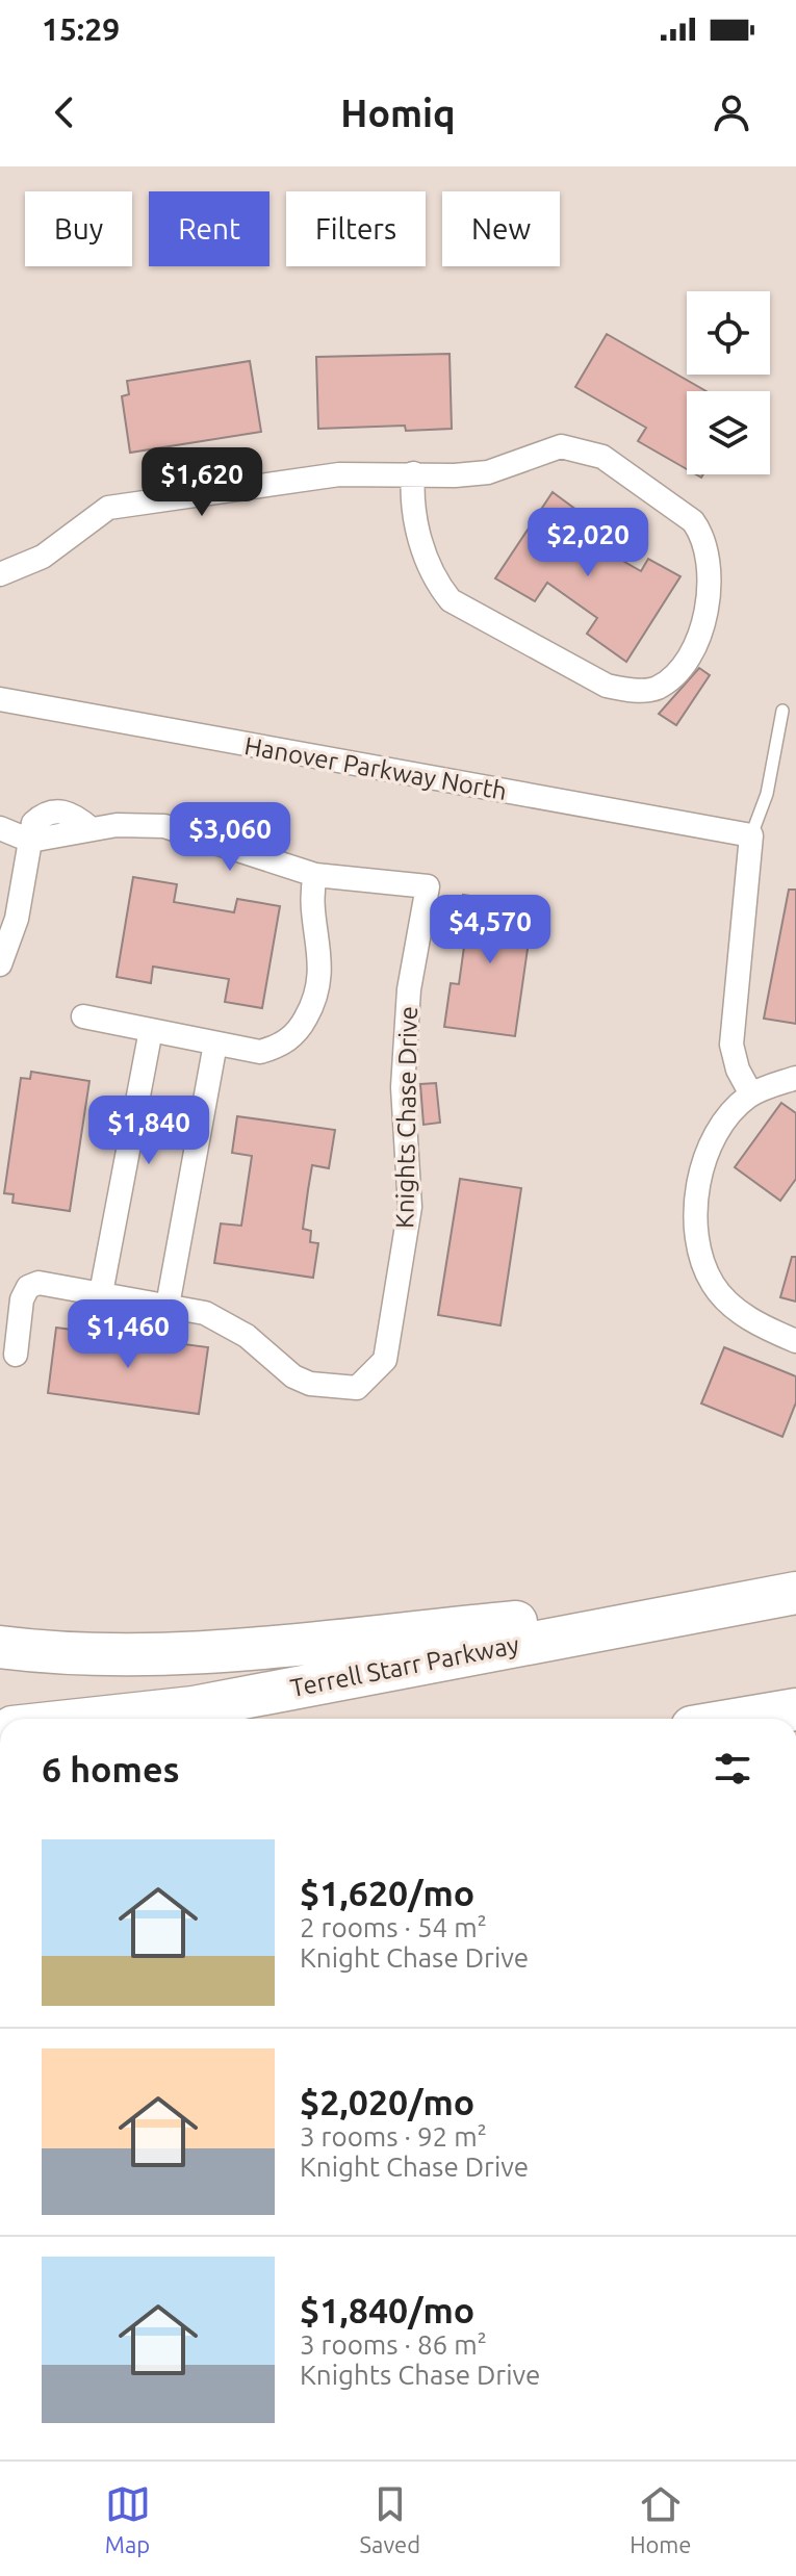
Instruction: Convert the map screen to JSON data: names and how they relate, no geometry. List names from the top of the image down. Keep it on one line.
{"streets":{"highway":["Terrell Starr Parkway"],"street":["Hanover Parkway North","Knights Chase Drive"]},"page":{"status":"15:29","header":"Homiq","chip":["Buy","Rent","Filters","New"],"price":["$1,620","$2,020","$3,060","$4,570","$1,840","$1,460"],"heading":"6 homes","list":[{"name":"$1,620/mo","note":"2 rooms · 54 m² · Knight Chase Drive"},{"name":"$2,020/mo","note":"3 rooms · 92 m² · Knight Chase Drive"},{"name":"$1,840/mo","note":"3 rooms · 86 m² · Knights Chase Drive"}],"tabs":["Map","Saved","Home"]}}
